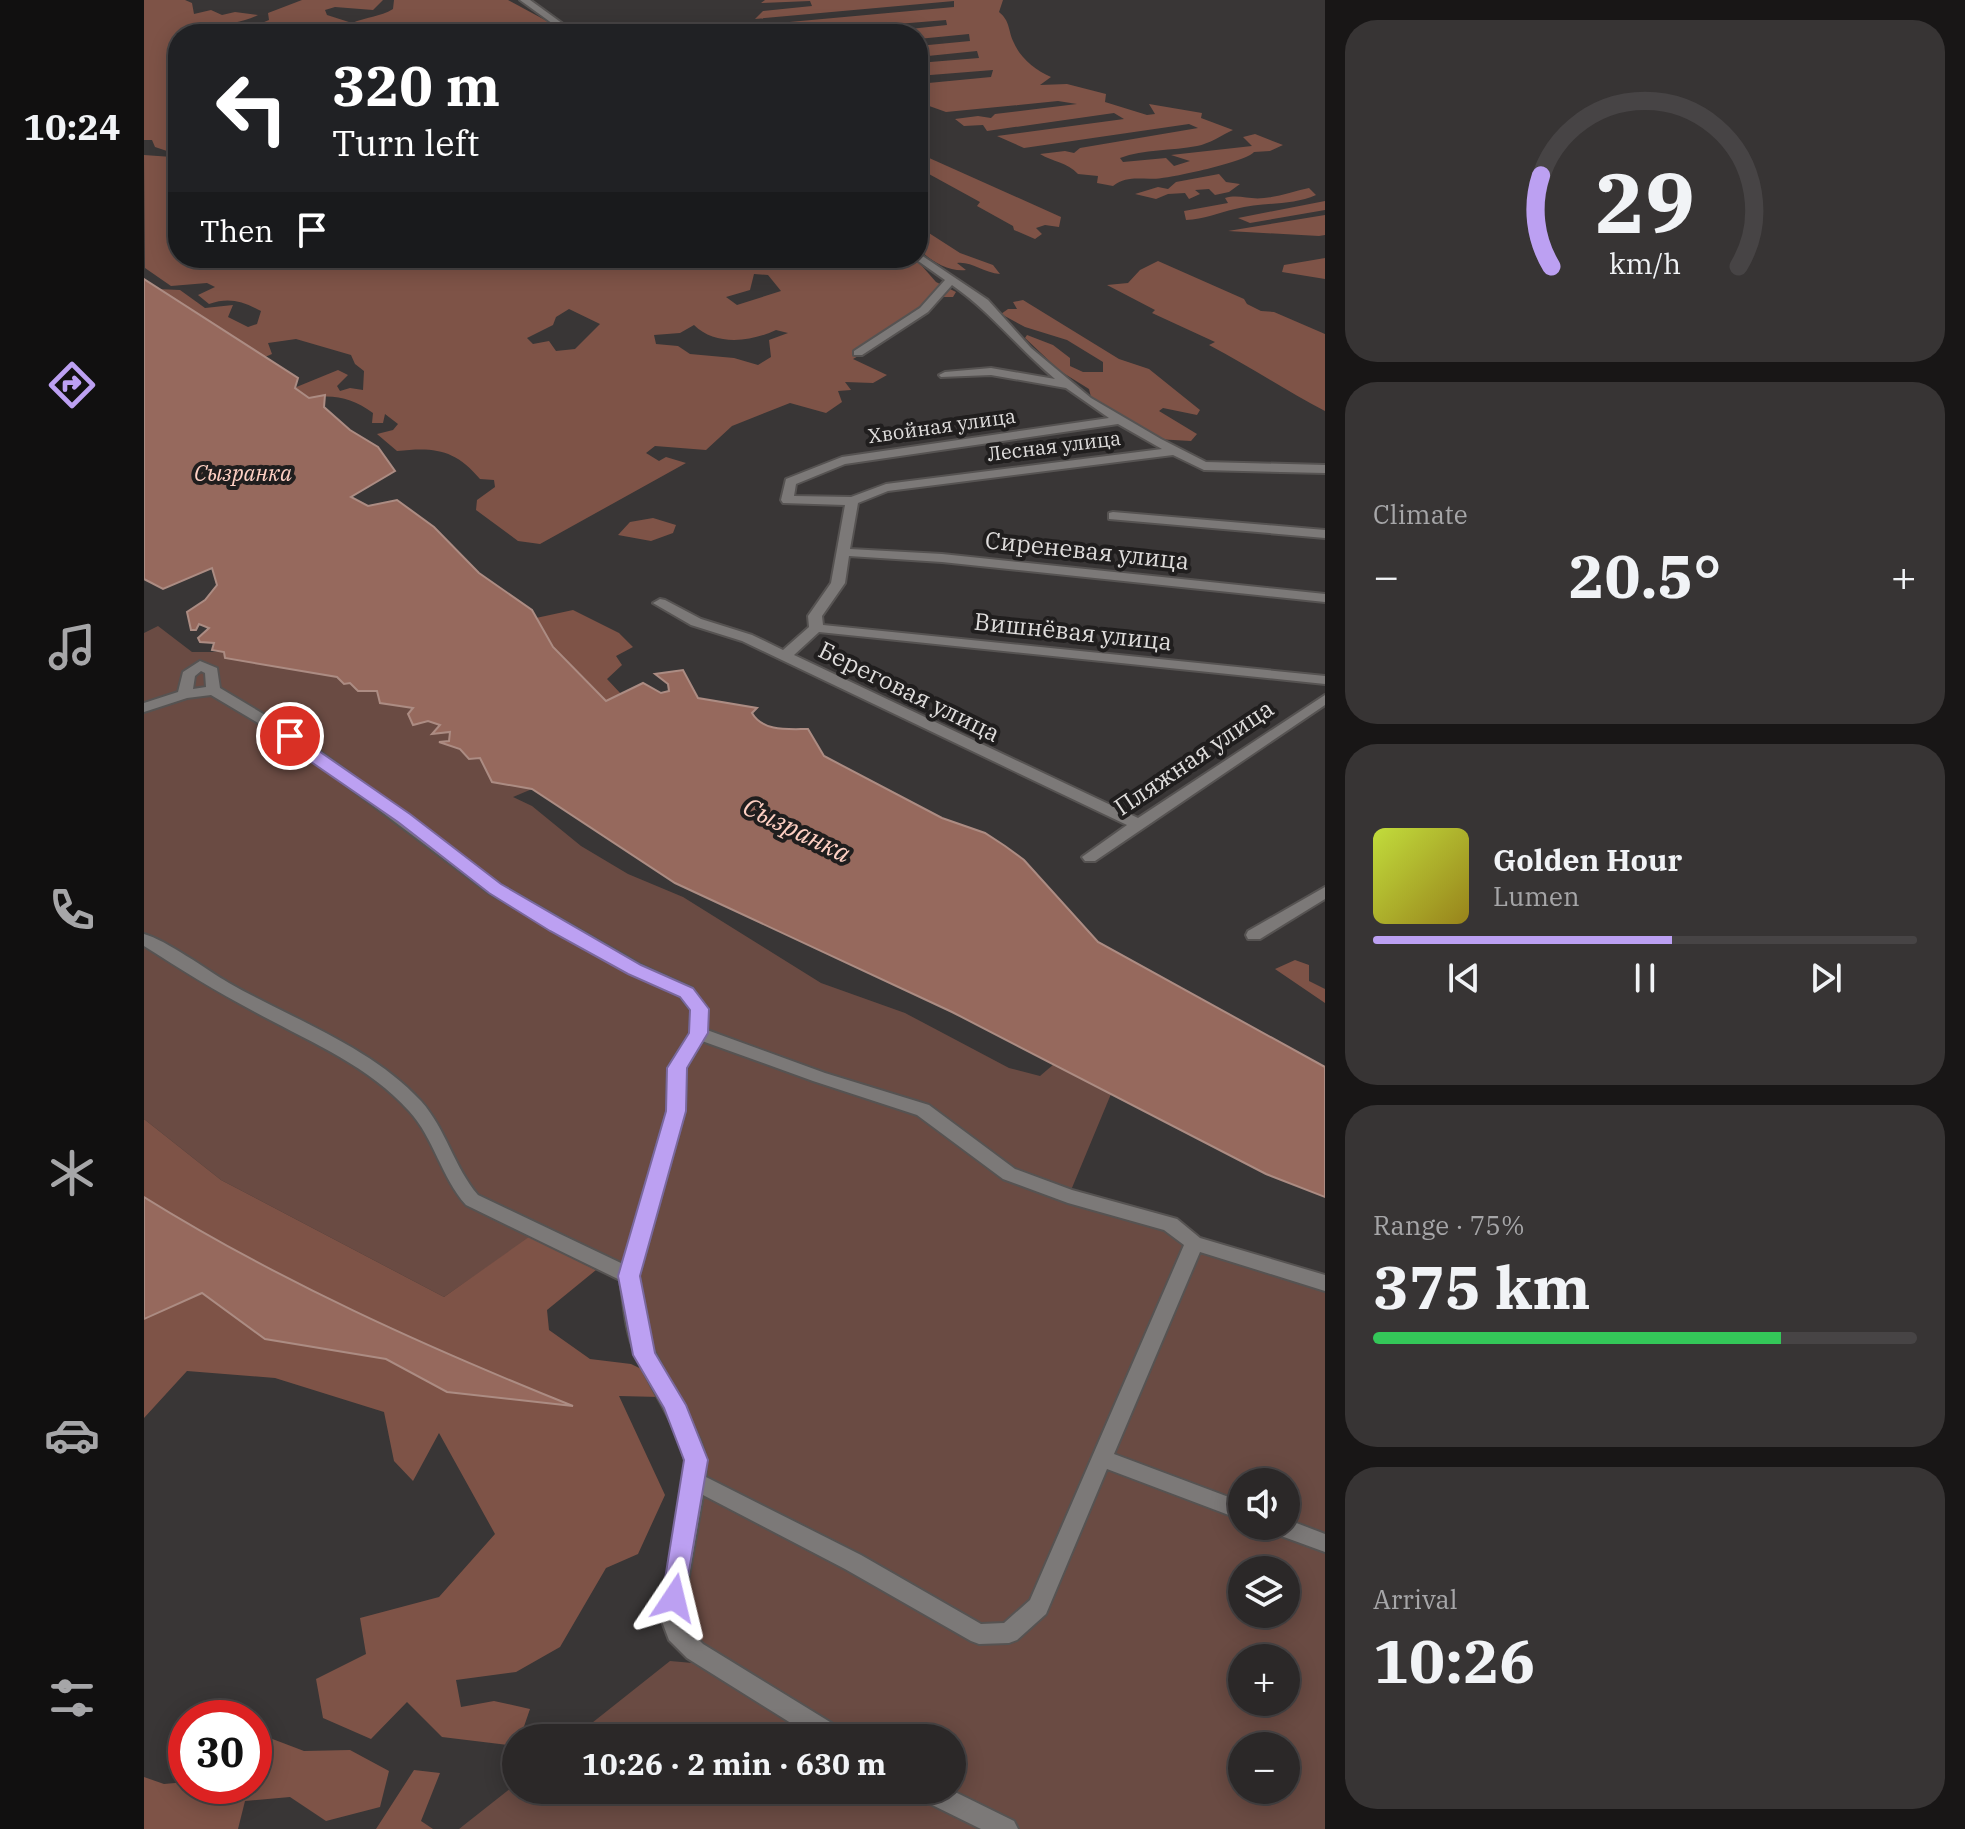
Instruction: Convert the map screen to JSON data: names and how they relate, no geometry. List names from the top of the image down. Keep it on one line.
{"streets":{"street":["Хвойная улица","Лесная улица","Сиреневая улица","Вишнёвая улица","Береговая улица","Пляжная улица"]},"crossings":[["Хвойная улица","Лесная улица"],["Береговая улица","Пляжная улица"]],"water":["Сызранка"],"page":{"tabs":"10:24","turn":["320 m","Turn left"],"then":"Then","tile":["Climate",["Range · 75%","375 km"],["Arrival","10:26"]],"heat":["−","20.5°","+"],"song":["Golden Hour","Lumen"],"map_buttons":["+","−"],"limit":"30","trip":"10:26 · 2 min · 630 m","gauge":["29","km/h"]}}
